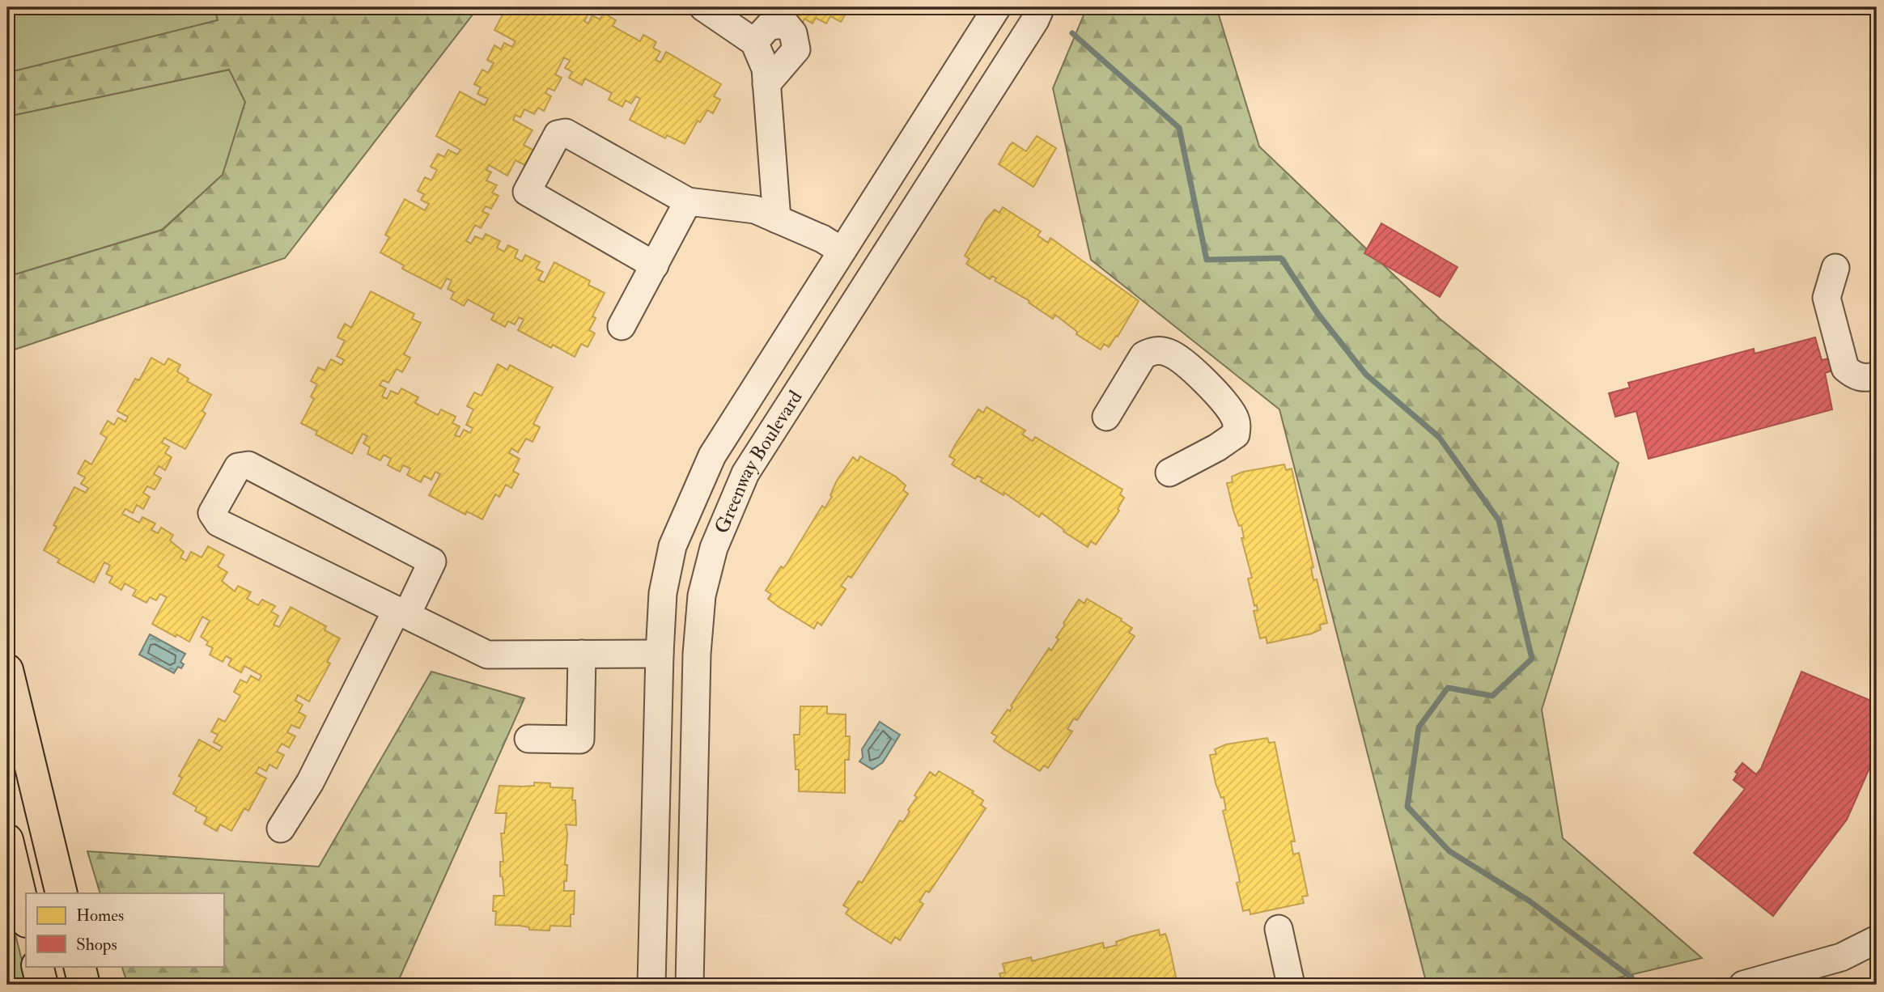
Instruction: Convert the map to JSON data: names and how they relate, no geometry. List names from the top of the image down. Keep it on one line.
{"streets":{"street":["Greenway Boulevard"]},"legend":["Homes","Shops"]}
